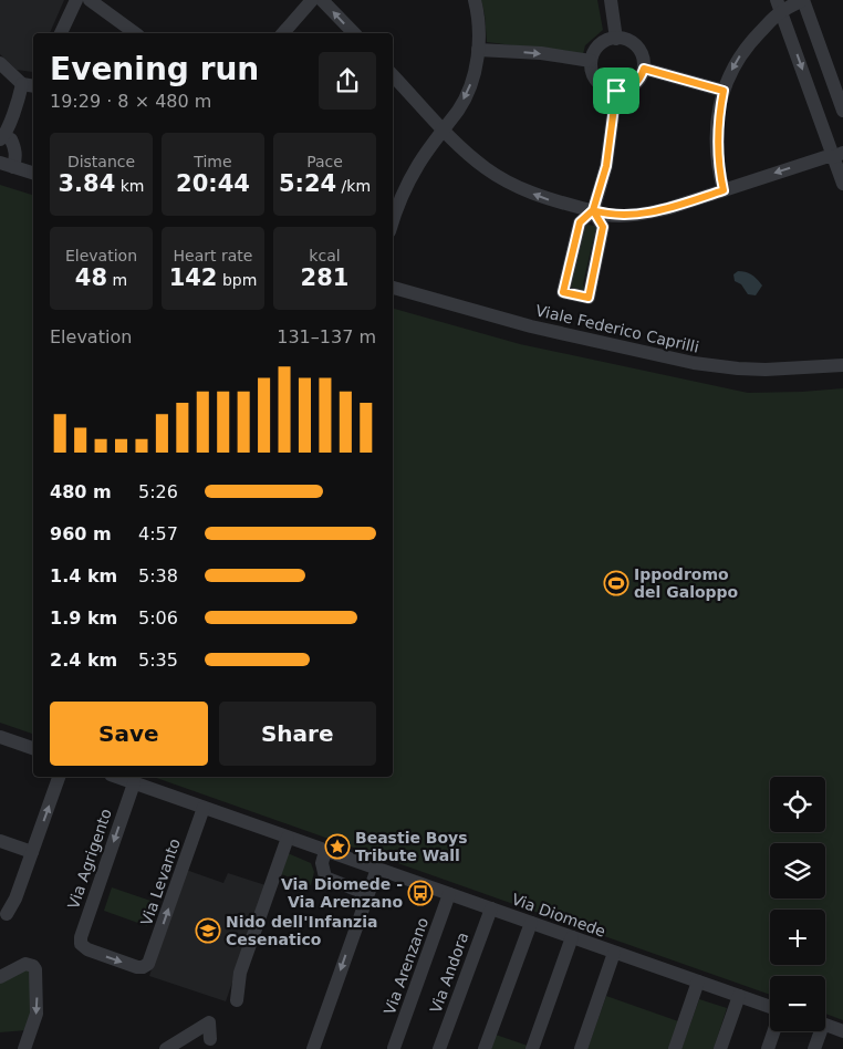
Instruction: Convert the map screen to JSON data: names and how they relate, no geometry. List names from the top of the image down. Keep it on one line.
{"streets":{"street":["Viale Federico Caprilli","Via Agrigento","Via Levanto","Via Diomede","Via Arenzano","Via Andora"]},"crossings":[["Via Agrigento","Via Levanto"],["Via Agrigento","Via Diomede"],["Via Levanto","Via Diomede"],["Via Diomede","Via Arenzano"],["Via Diomede","Via Andora"]],"places":{"sports":["Ippodromo del Galoppo"],"place":["Beastie Boys Tribute Wall"],"bus stop":["Via Diomede - Via Arenzano"],"school or university":["Nido dell'Infanzia Cesenatico"]},"page":{"heading":["Evening run","19:29 · 8 × 480 m"],"stats":[["Distance","3.84 km"],["Time","20:44"],["Pace","5:24 /km"],["Elevation","48 m"],["Heart rate","142 bpm"],["kcal","281"]],"chart":["Elevation","131–137 m"],"list":[{"name":"480 m","note":"5:26"},{"name":"960 m","note":"4:57"},{"name":"1.4 km","note":"5:38"},{"name":"1.9 km","note":"5:06"},{"name":"2.4 km","note":"5:35"}],"buttons":["Save","Share"],"map_buttons":["+","−"]}}
